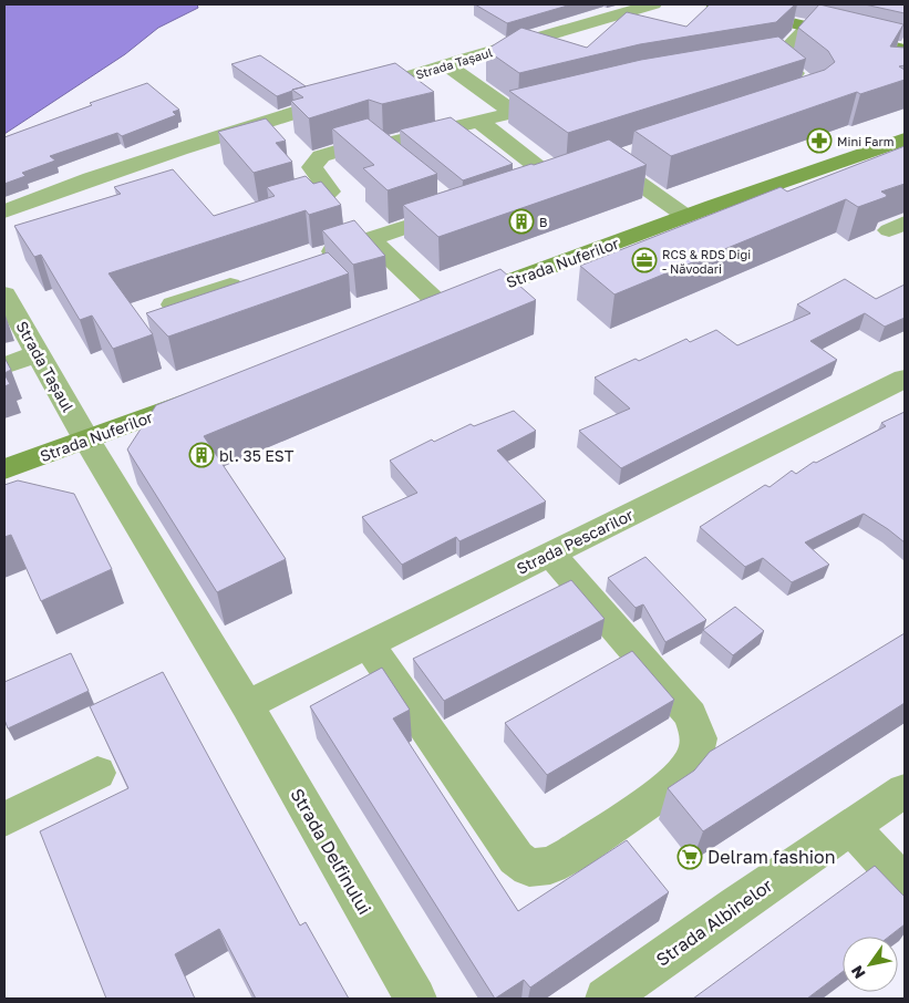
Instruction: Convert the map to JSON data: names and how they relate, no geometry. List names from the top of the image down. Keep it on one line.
{"streets":{"street":["Strada Tașaul","Strada Nuferilor","Strada Pescarilor","Strada Delfinului","Strada Albinelor"]},"crossings":[["Strada Tașaul","Strada Nuferilor"],["Strada Tașaul","Strada Pescarilor"],["Strada Tașaul","Strada Delfinului"],["Strada Pescarilor","Strada Delfinului"]],"places":{"pharmacy":["Mini Farm"],"building":["B","bl. 35 EST"],"office":["RCS & RDS Digi - Năvodari"],"supermarket":["Delram fashion"]},"north":"bottom left"}
